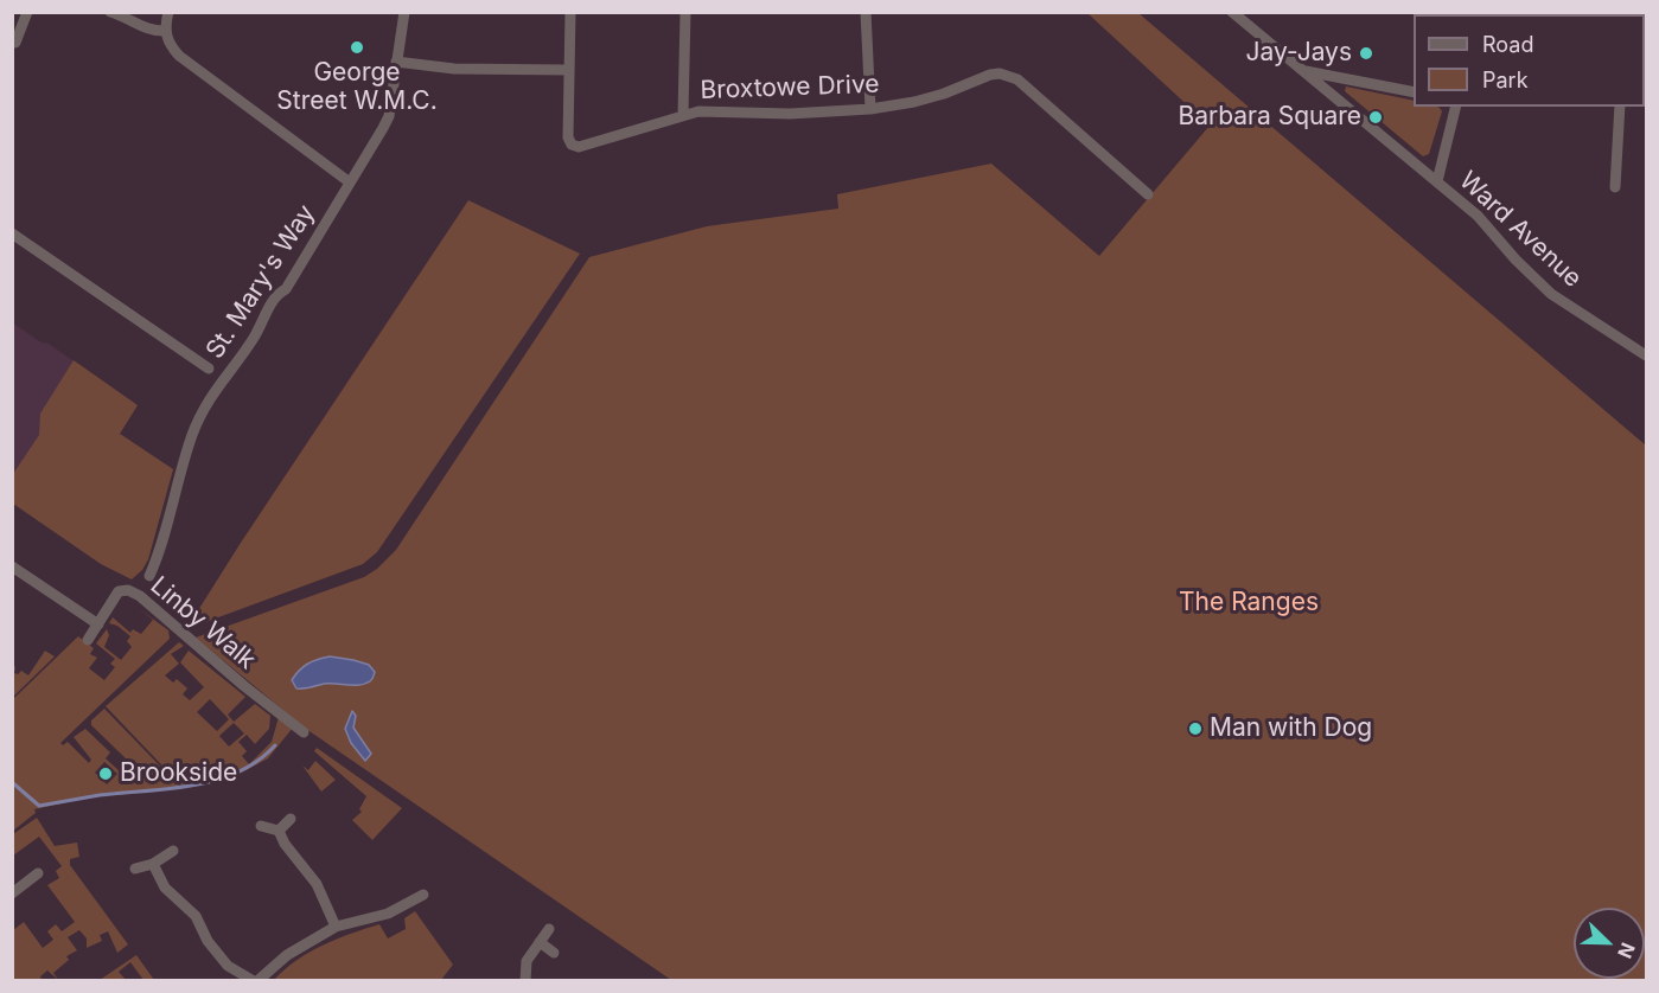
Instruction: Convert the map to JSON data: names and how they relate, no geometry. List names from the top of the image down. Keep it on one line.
{"streets":{"street":["Broxtowe Drive","Ward Avenue","St. Mary's Way","Linby Walk"]},"crossings":[["St. Mary's Way","Linby Walk"]],"parks":["The Ranges"],"places":["George Street W.M.C.","Jay-Jays","Barbara Square","Man with Dog","Brookside"],"legend":["Road","Park"],"north":"bottom right"}
